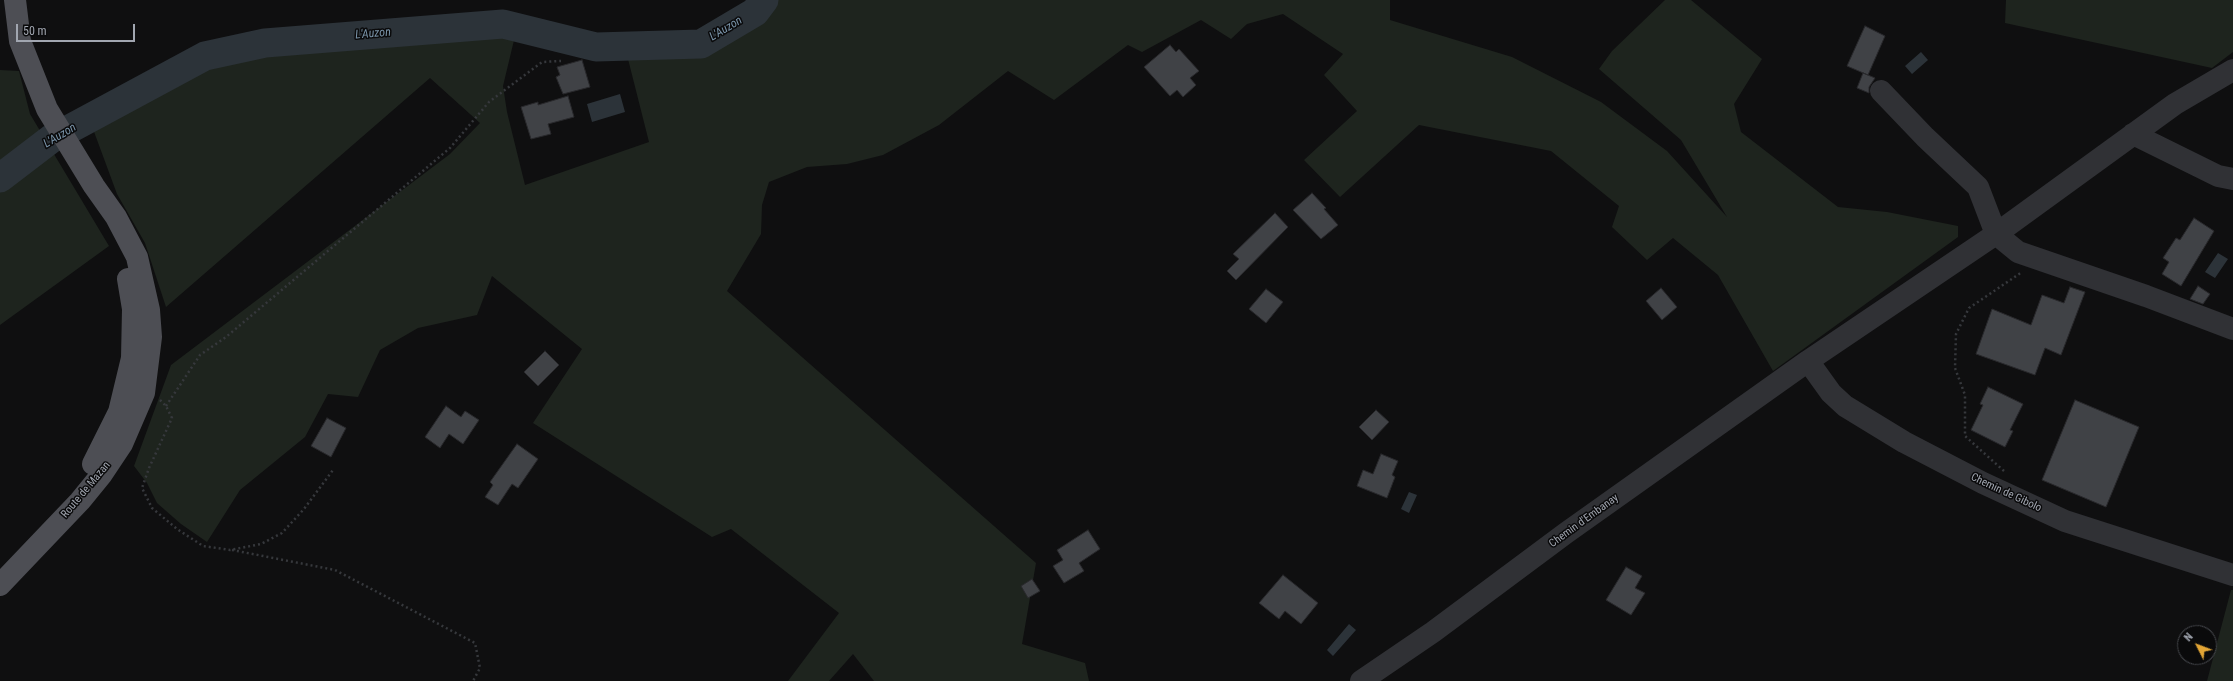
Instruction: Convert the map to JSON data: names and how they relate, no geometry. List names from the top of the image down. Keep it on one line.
{"streets":{"main road":["Route de Mazan"],"street":["Chemin de Gibolo","Chemin d'Embanay"]},"crossings":[["Chemin de Gibolo","Chemin d'Embanay"]],"water":["L'Auzon"],"scale_bar":"50 m","north":"top left"}
